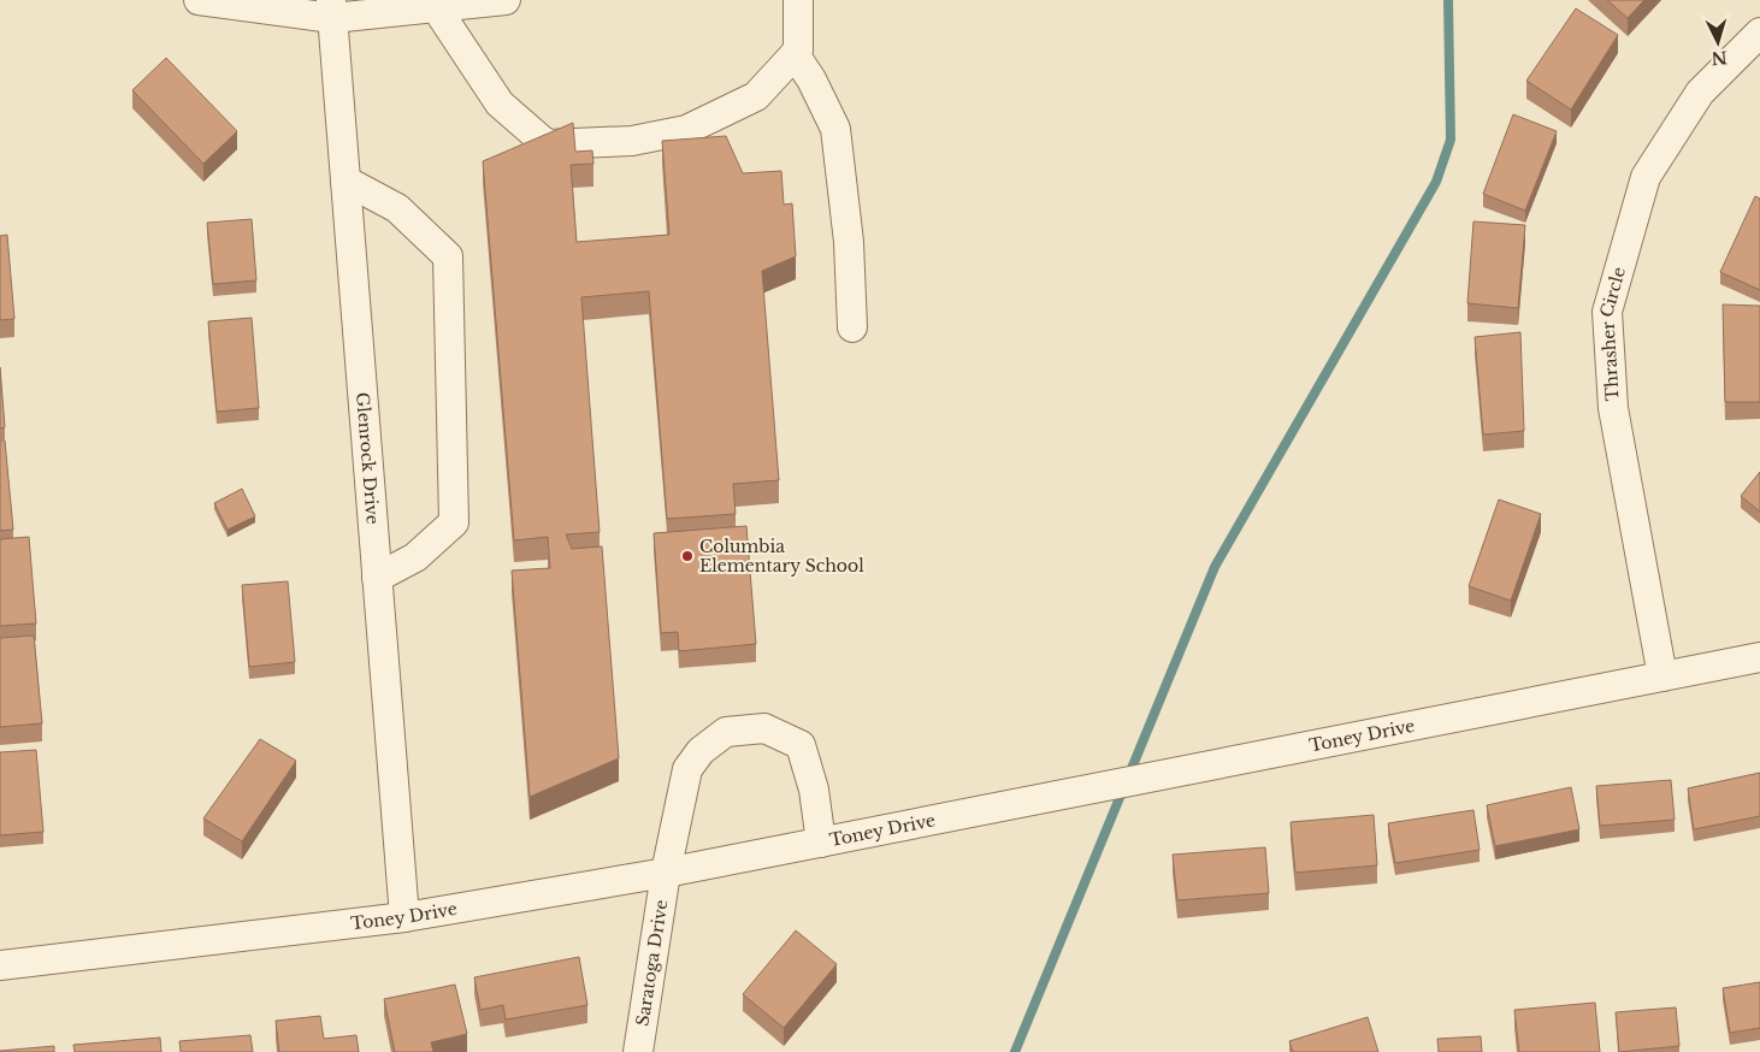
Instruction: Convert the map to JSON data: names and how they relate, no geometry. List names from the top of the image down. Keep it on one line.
{"streets":{"street":["Thrasher Circle","Glenrock Drive","Toney Drive","Saratoga Drive"]},"crossings":[["Thrasher Circle","Toney Drive"],["Glenrock Drive","Toney Drive"],["Toney Drive","Saratoga Drive"]],"places":["Columbia Elementary School"],"north":"bottom"}
